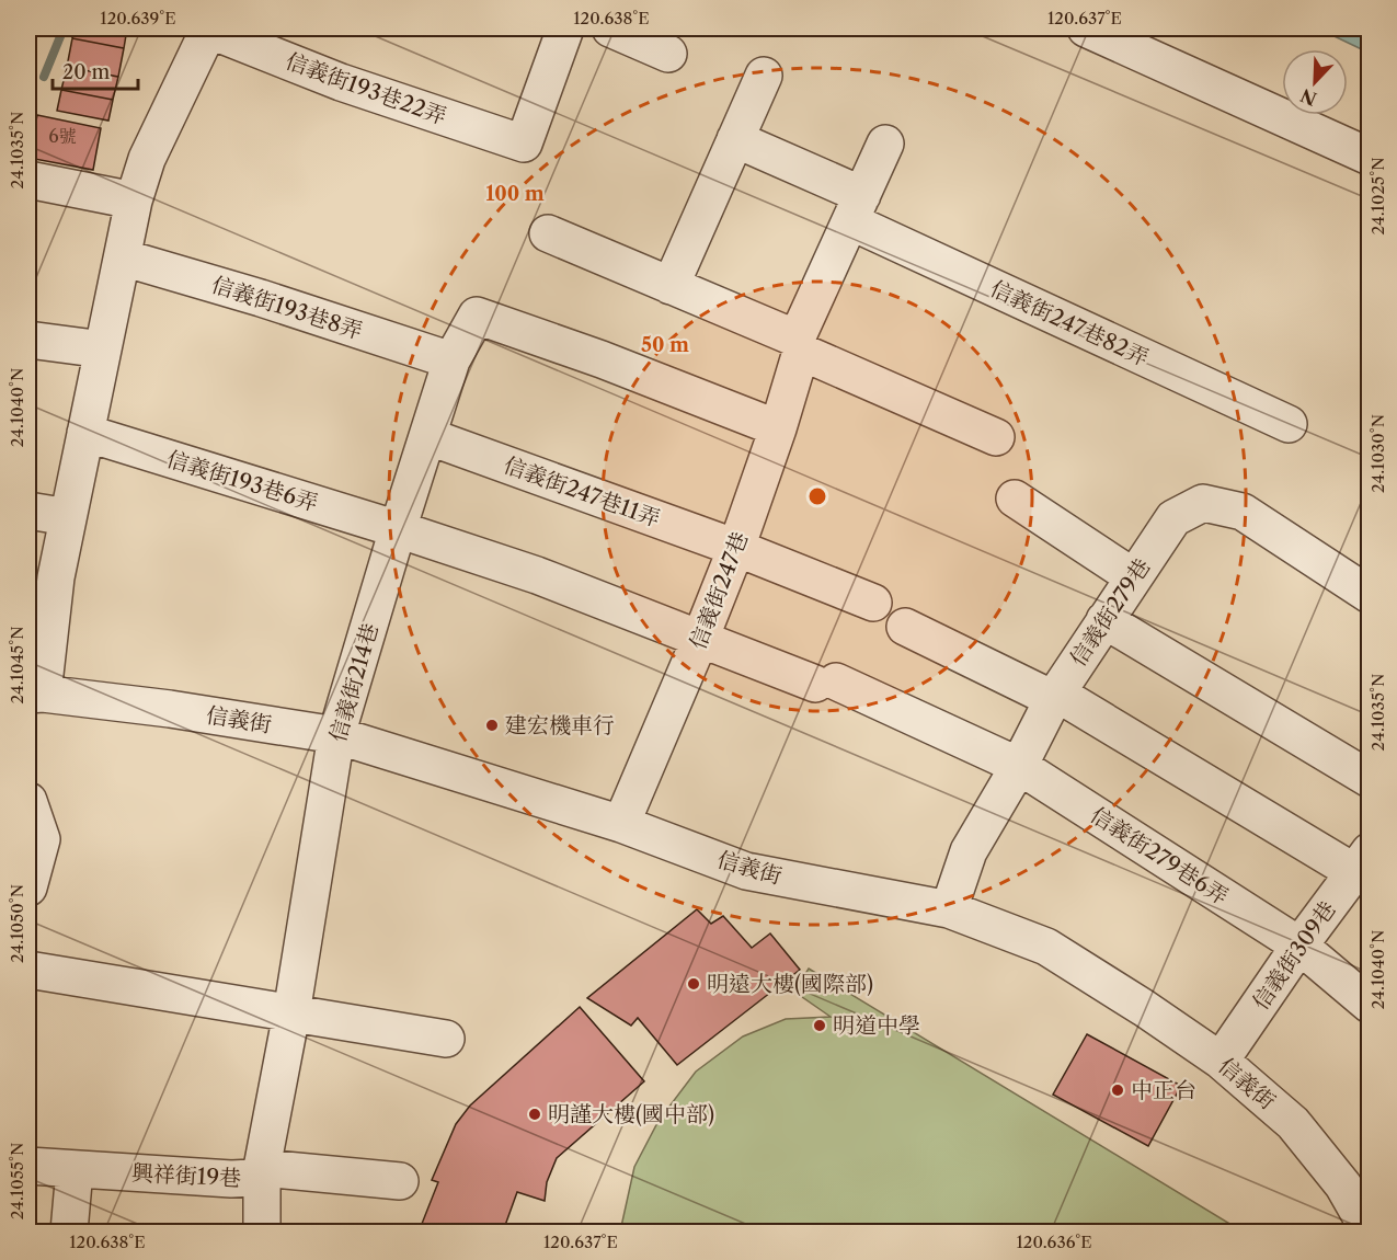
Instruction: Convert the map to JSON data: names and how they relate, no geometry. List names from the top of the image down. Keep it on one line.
{"streets":{"street":["信義街193巷22弄","信義街193巷8弄","信義街247巷82弄","信義街193巷6弄","信義街247巷11弄","信義街247巷","信義街279巷","信義街214巷","信義街","信義街279巷6弄","信義街309巷","興祥街19巷"]},"crossings":[["信義街193巷8弄","信義街214巷"],["信義街247巷82弄","信義街247巷"],["信義街193巷6弄","信義街247巷"],["信義街193巷6弄","信義街214巷"],["信義街193巷6弄","信義街279巷6弄"],["信義街247巷11弄","信義街247巷"],["信義街247巷11弄","信義街214巷"],["信義街247巷","信義街214巷"],["信義街247巷","信義街"],["信義街247巷","信義街279巷6弄"],["信義街279巷","信義街"],["信義街279巷","信義街279巷6弄"],["信義街214巷","信義街"],["信義街214巷","興祥街19巷"],["信義街","信義街309巷"],["信義街279巷6弄","信義街309巷"]],"places":["建宏機車行","明遠大樓(國際部)","明道中學","中正台","明謹大樓(國中部)"],"house_numbers":["6號"],"scale_bar":"20 m","north":"bottom left","coordinates":["120.639°E","120.638°E","120.637°E","24.1035°N","24.1025°N","24.1040°N","24.1030°N","24.1045°N","24.1050°N","24.1055°N","120.636°E"],"rings":["100 m","50 m"]}
